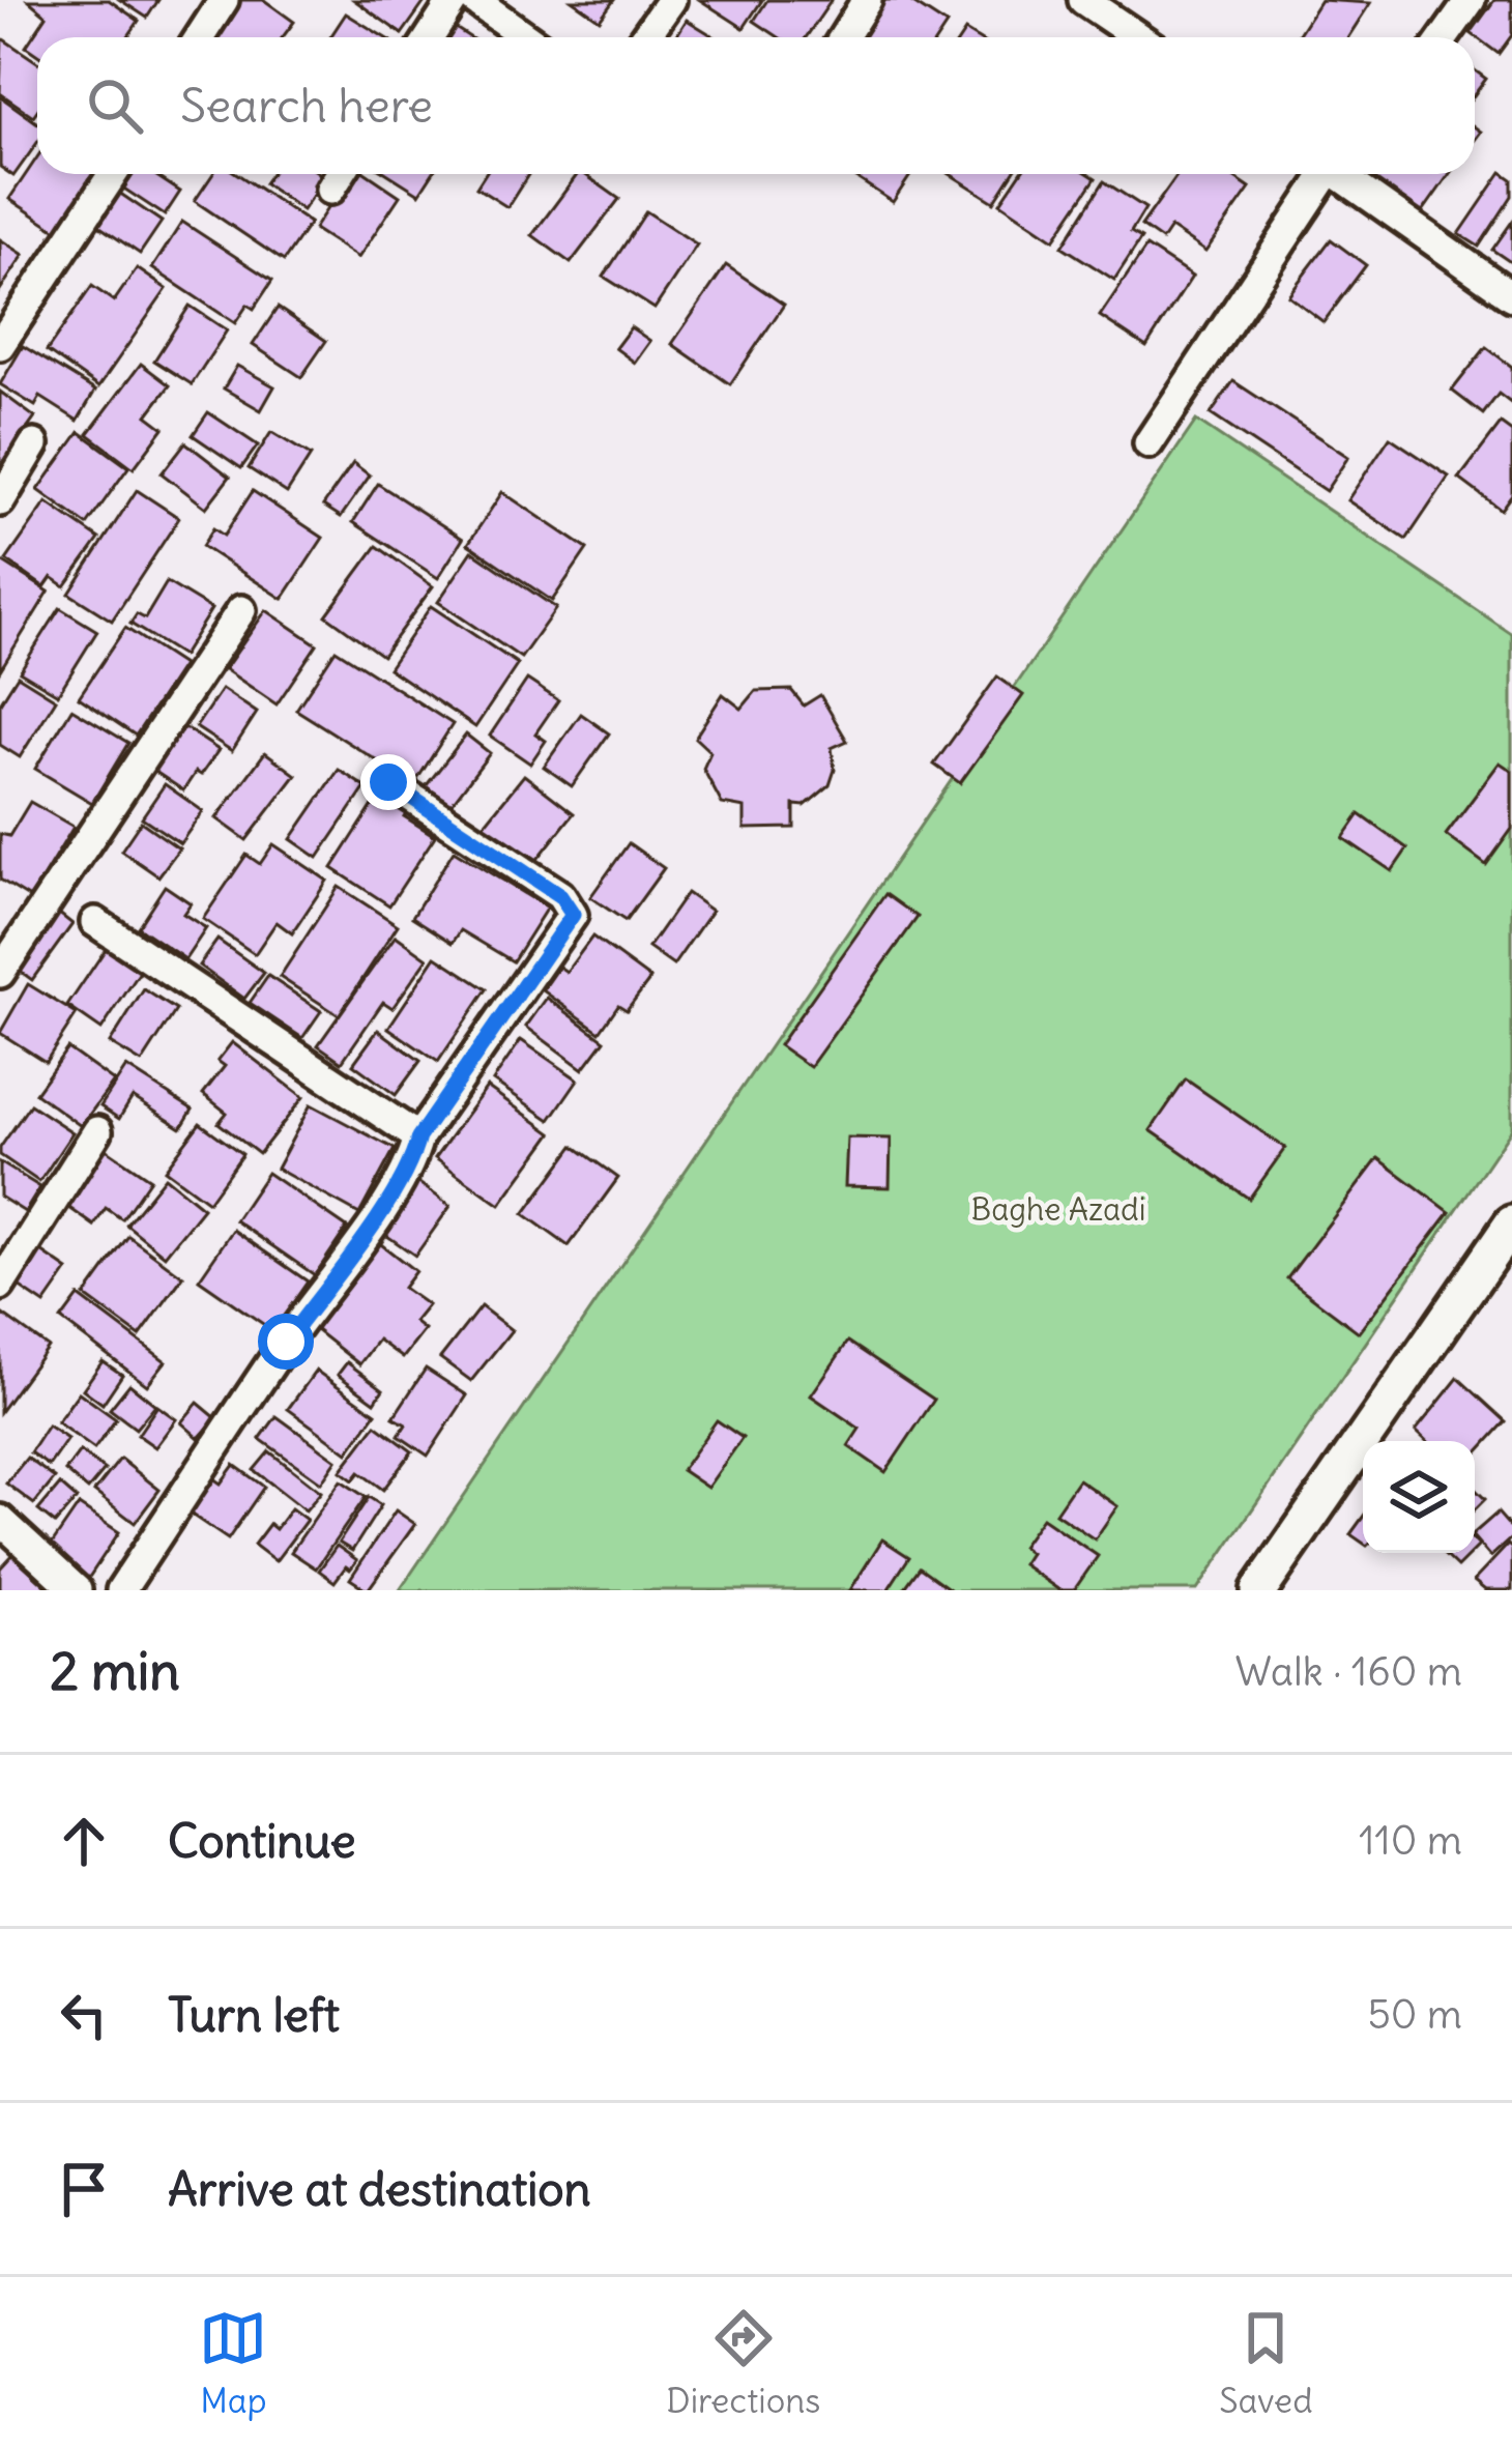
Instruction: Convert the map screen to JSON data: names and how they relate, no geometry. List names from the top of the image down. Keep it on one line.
{"parks":["Baghe Azadi"],"page":{"search":"Search here","heading":["2 min","Walk · 160 m"],"list":[["Continue","110 m"],["Turn left","50 m"],"Arrive at destination"],"nav":["Map","Directions","Saved"]}}
